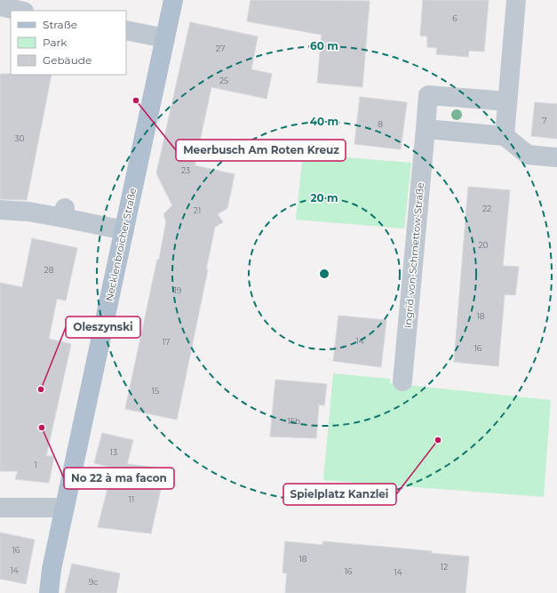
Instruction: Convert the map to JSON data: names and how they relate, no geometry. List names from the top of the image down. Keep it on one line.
{"streets":{"main road":["Necklenbroicher Straße"],"street":["Ingrid-von-Schmettow-Straße"]},"places":["Meerbusch Am Roten Kreuz","Oleszynski","No 22 à ma facon","Spielplatz Kanzlei"],"house_numbers":["6","27","25","7","8","30","23","22","21","20","28","19","18","14","17","16","15","15b","13","1","11","16","18","12","14","16","14","9c"],"legend":["Straße","Park","Gebäude"],"rings":["60 m","40 m","20 m"]}
